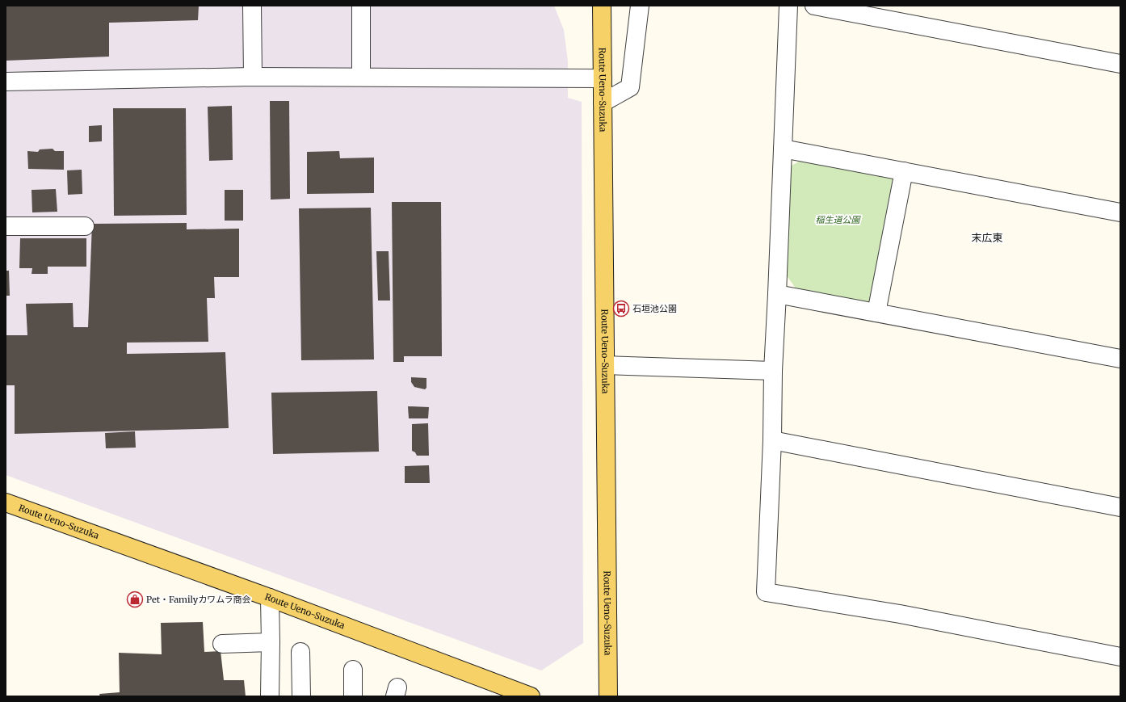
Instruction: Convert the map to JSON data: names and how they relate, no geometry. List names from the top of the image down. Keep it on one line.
{"streets":{"main road":["Route Ueno-Suzuka"]},"districts":["末広東"],"parks":["稲生道公園"],"places":{"bus stop":["石垣池公園"],"shop":["Pet・Familyカワムラ商会"]}}
